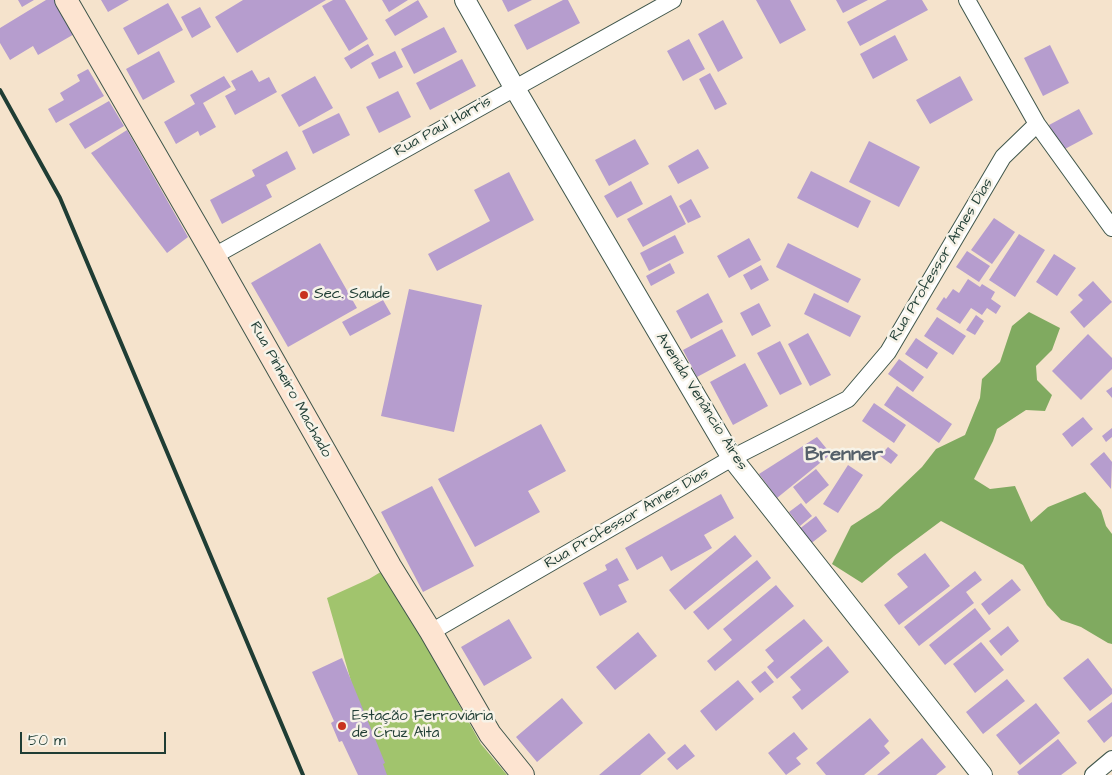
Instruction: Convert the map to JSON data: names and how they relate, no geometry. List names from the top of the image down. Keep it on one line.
{"streets":{"main road":["Rua Pinheiro Machado"],"street":["Rua Paul Harris","Rua Professor Annes Dias","Avenida Venâncio Aires"]},"crossings":[["Rua Paul Harris","Rua Pinheiro Machado"],["Rua Paul Harris","Avenida Venâncio Aires"],["Rua Professor Annes Dias","Rua Pinheiro Machado"],["Rua Professor Annes Dias","Avenida Venâncio Aires"]],"districts":["Brenner"],"places":["Sec. Saude","Estação Ferroviária de Cruz Alta"],"scale_bar":"50 m"}
